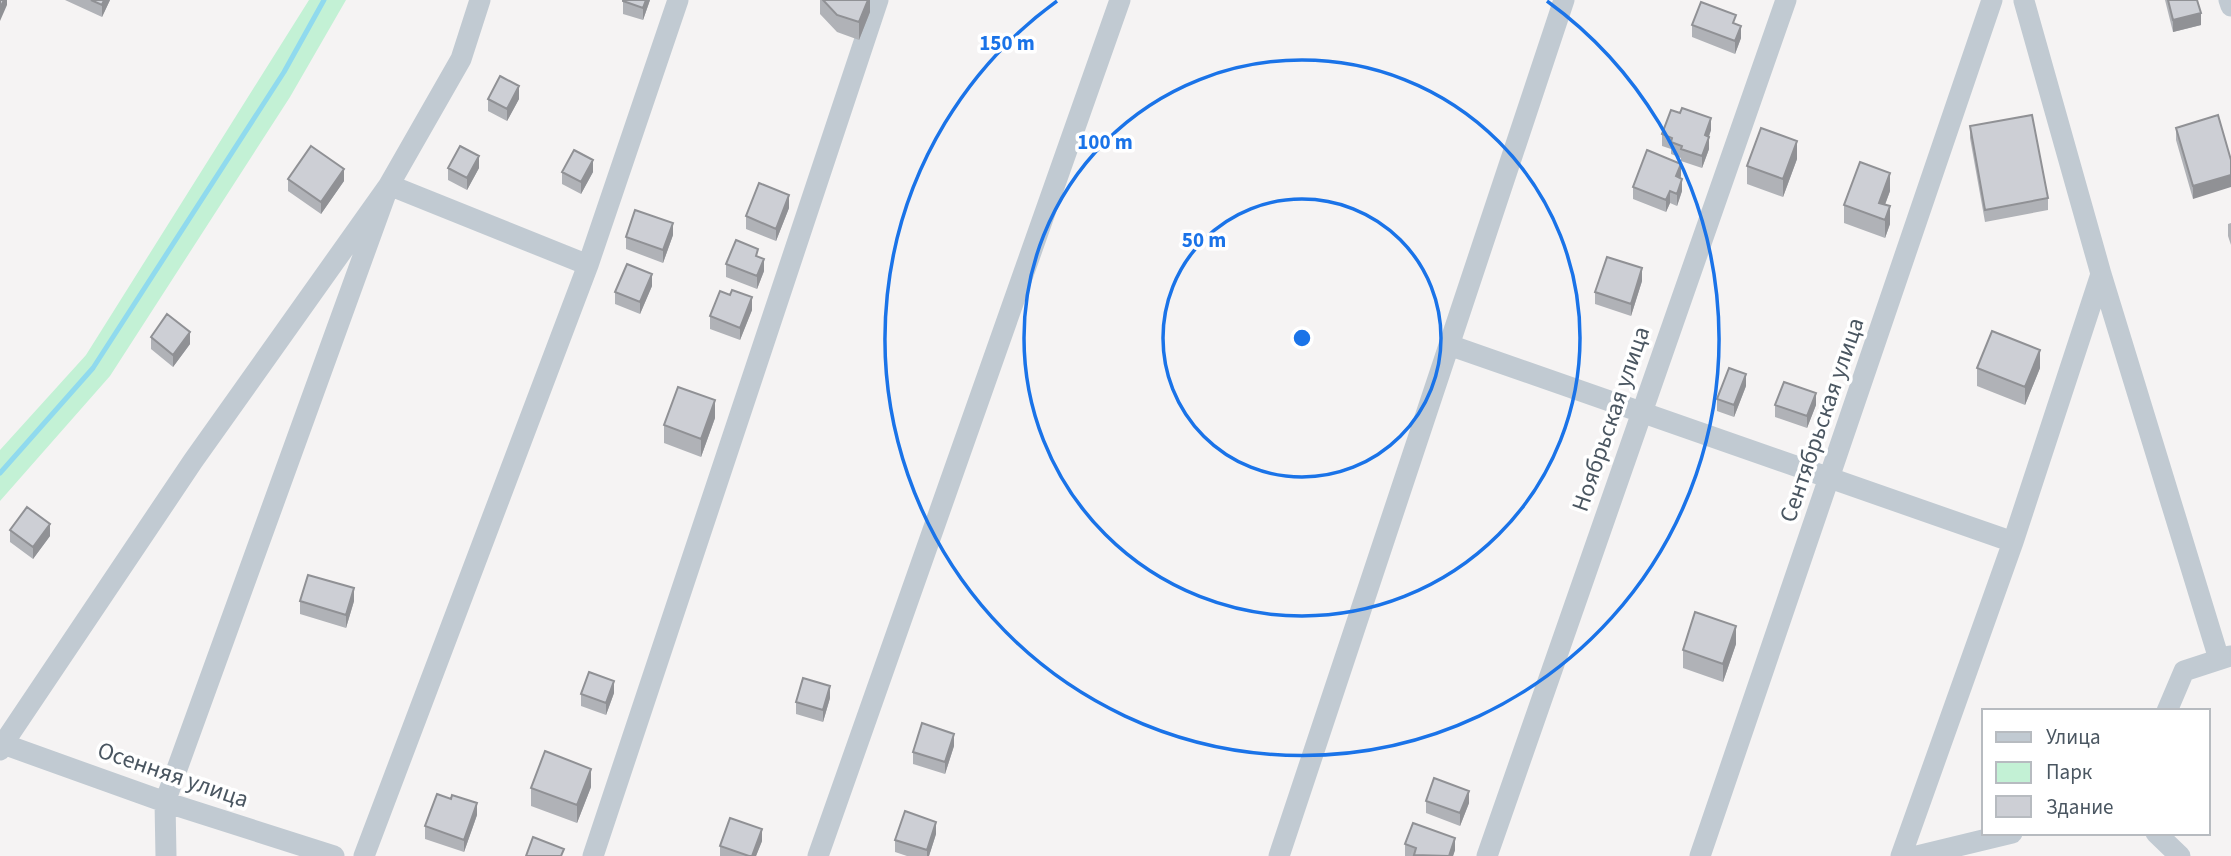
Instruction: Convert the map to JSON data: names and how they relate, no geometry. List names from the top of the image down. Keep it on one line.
{"streets":{"street":["Ноябрьская улица","Сентябрьская улица","Осенняя улица"]},"legend":["Улица","Парк","Здание"],"rings":["150 m","100 m","50 m"]}
